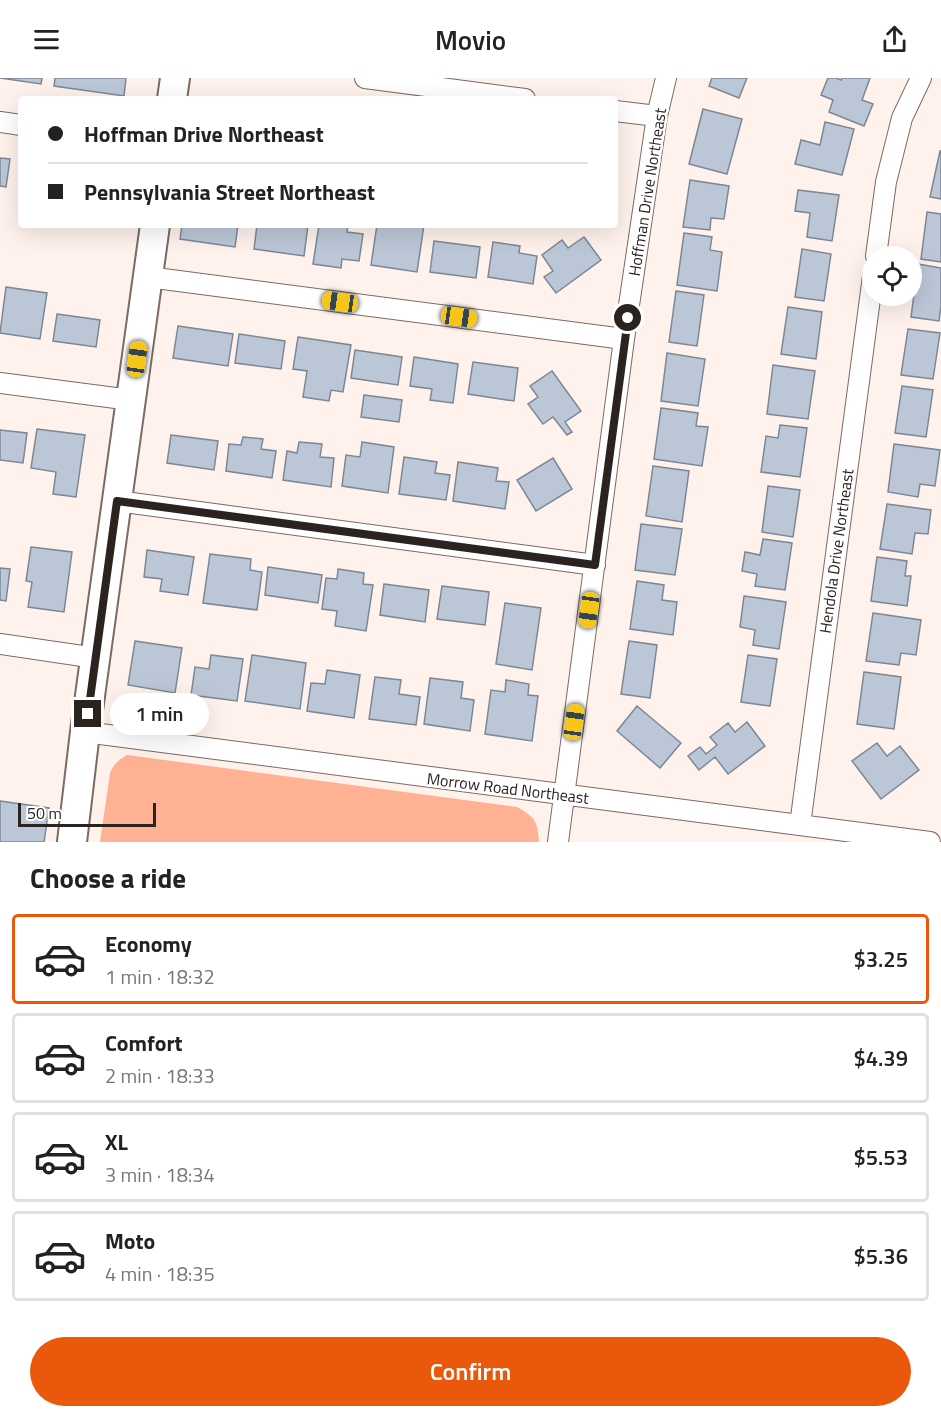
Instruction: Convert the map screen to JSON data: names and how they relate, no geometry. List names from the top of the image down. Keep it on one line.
{"streets":{"street":["Hoffman Drive Northeast","Hendola Drive Northeast","Morrow Road Northeast"]},"crossings":[["Hoffman Drive Northeast","Morrow Road Northeast"],["Hendola Drive Northeast","Morrow Road Northeast"]],"scale_bar":"50 m","page":{"header":"Movio","banner":["Hoffman Drive Northeast","Pennsylvania Street Northeast"],"bubble":"1 min","scale":"50 m","heading":"Choose a ride","list":[{"name":"Economy","note":"1 min · 18:32","value":"$3.25"},{"name":"Comfort","note":"2 min · 18:33","value":"$4.39"},{"name":"XL","note":"3 min · 18:34","value":"$5.53"},{"name":"Moto","note":"4 min · 18:35","value":"$5.36"}],"buttons":"Confirm"}}
